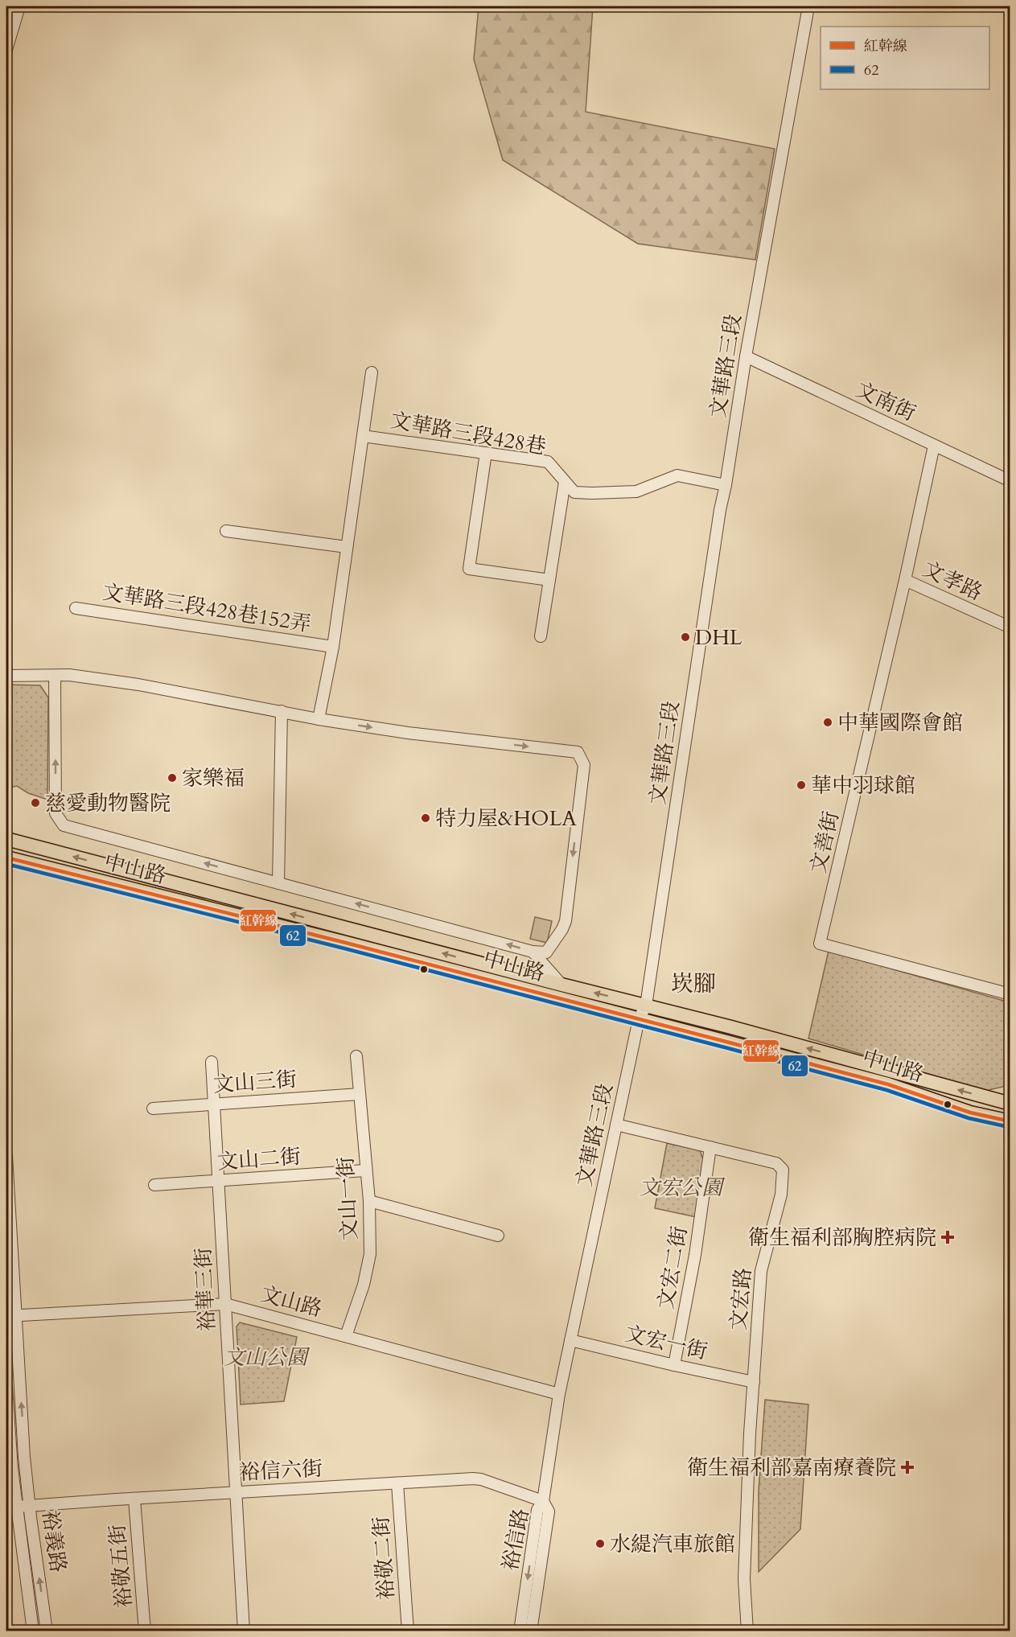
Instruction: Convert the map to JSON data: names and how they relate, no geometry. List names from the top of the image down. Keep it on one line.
{"streets":{"main road":["中山路"],"street":["文華路三段","文南街","文華路三段428巷","文孝路","文華路三段428巷152弄","文善街","文山三街","文山二街","文山一街","文宏二街","裕華三街","文宏路","文山路","文宏一街","裕信六街","裕信路","裕義路","裕敬二街","裕敬五街"]},"crossings":[["文華路三段","文南街"],["文華路三段","文華路三段428巷"],["文華路三段","中山路"],["文華路三段","文宏路"],["文華路三段","文山路"],["文華路三段","文宏一街"],["文華路三段","裕信六街"],["文華路三段","裕信路"],["文南街","文善街"],["文華路三段428巷","文華路三段428巷152弄"],["文孝路","文善街"],["文山三街","文山一街"],["文山三街","裕華三街"],["文山二街","文山一街"],["文山二街","裕華三街"],["文山一街","文山路"],["文宏二街","文宏路"],["文宏二街","文宏一街"],["裕華三街","文山路"],["裕華三街","裕信六街"],["文宏路","文宏一街"],["文山路","裕義路"],["裕信六街","裕信路"],["裕信六街","裕義路"],["裕信六街","裕敬二街"],["裕信六街","裕敬五街"]],"districts":["崁腳"],"parks":["文宏公園","文山公園"],"places":{"other":["DHL","中華國際會館","家樂福","華中羽球館","慈愛動物醫院","特力屋&HOLA","水緹汽車旅館"],"health":["衛生福利部胸腔病院","衛生福利部嘉南療養院"]},"lines":["transit line 紅幹線","transit line 62"],"legend":["紅幹線","62"]}
